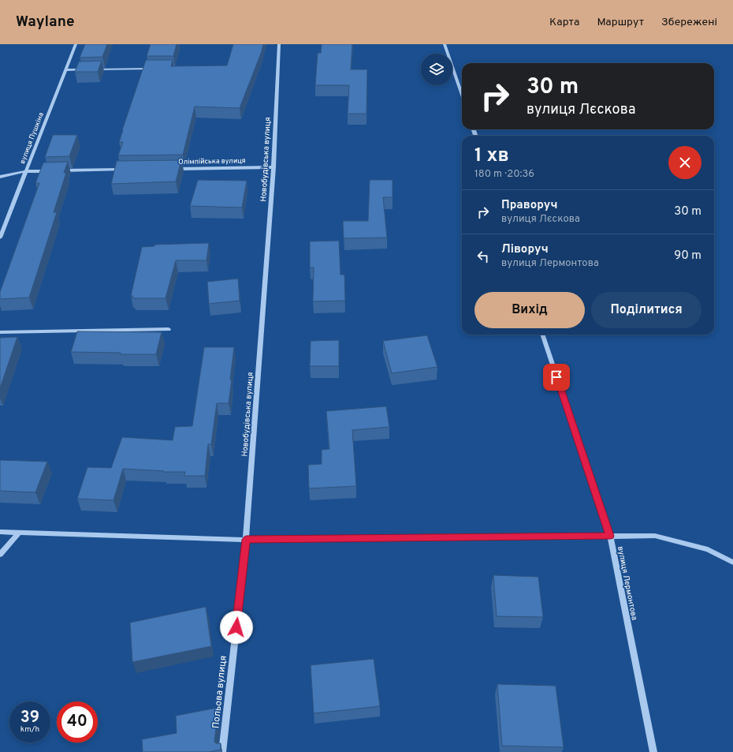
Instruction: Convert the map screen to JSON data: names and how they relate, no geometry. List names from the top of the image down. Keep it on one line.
{"streets":{"street":["вулиця Пушкіна","Новобудівська вулиця","Олімпійська вулиця","вулиця Лермонтова","Польова вулиця"]},"crossings":[["Новобудівська вулиця","Олімпійська вулиця"],["Новобудівська вулиця","Польова вулиця"]],"page":{"header":"Waylane","nav":["Карта","Маршрут","Збережені"],"turn":["30 m","вулиця Лєскова"],"heading":["1 хв","180 m · 20:36"],"list":[{"name":"Праворуч","note":"вулиця Лєскова","value":"30 m"},{"name":"Ліворуч","note":"вулиця Лермонтова","value":"90 m"}],"buttons":["Вихід","Поділитися"],"speed":"39 km/h","limit":"40"}}
